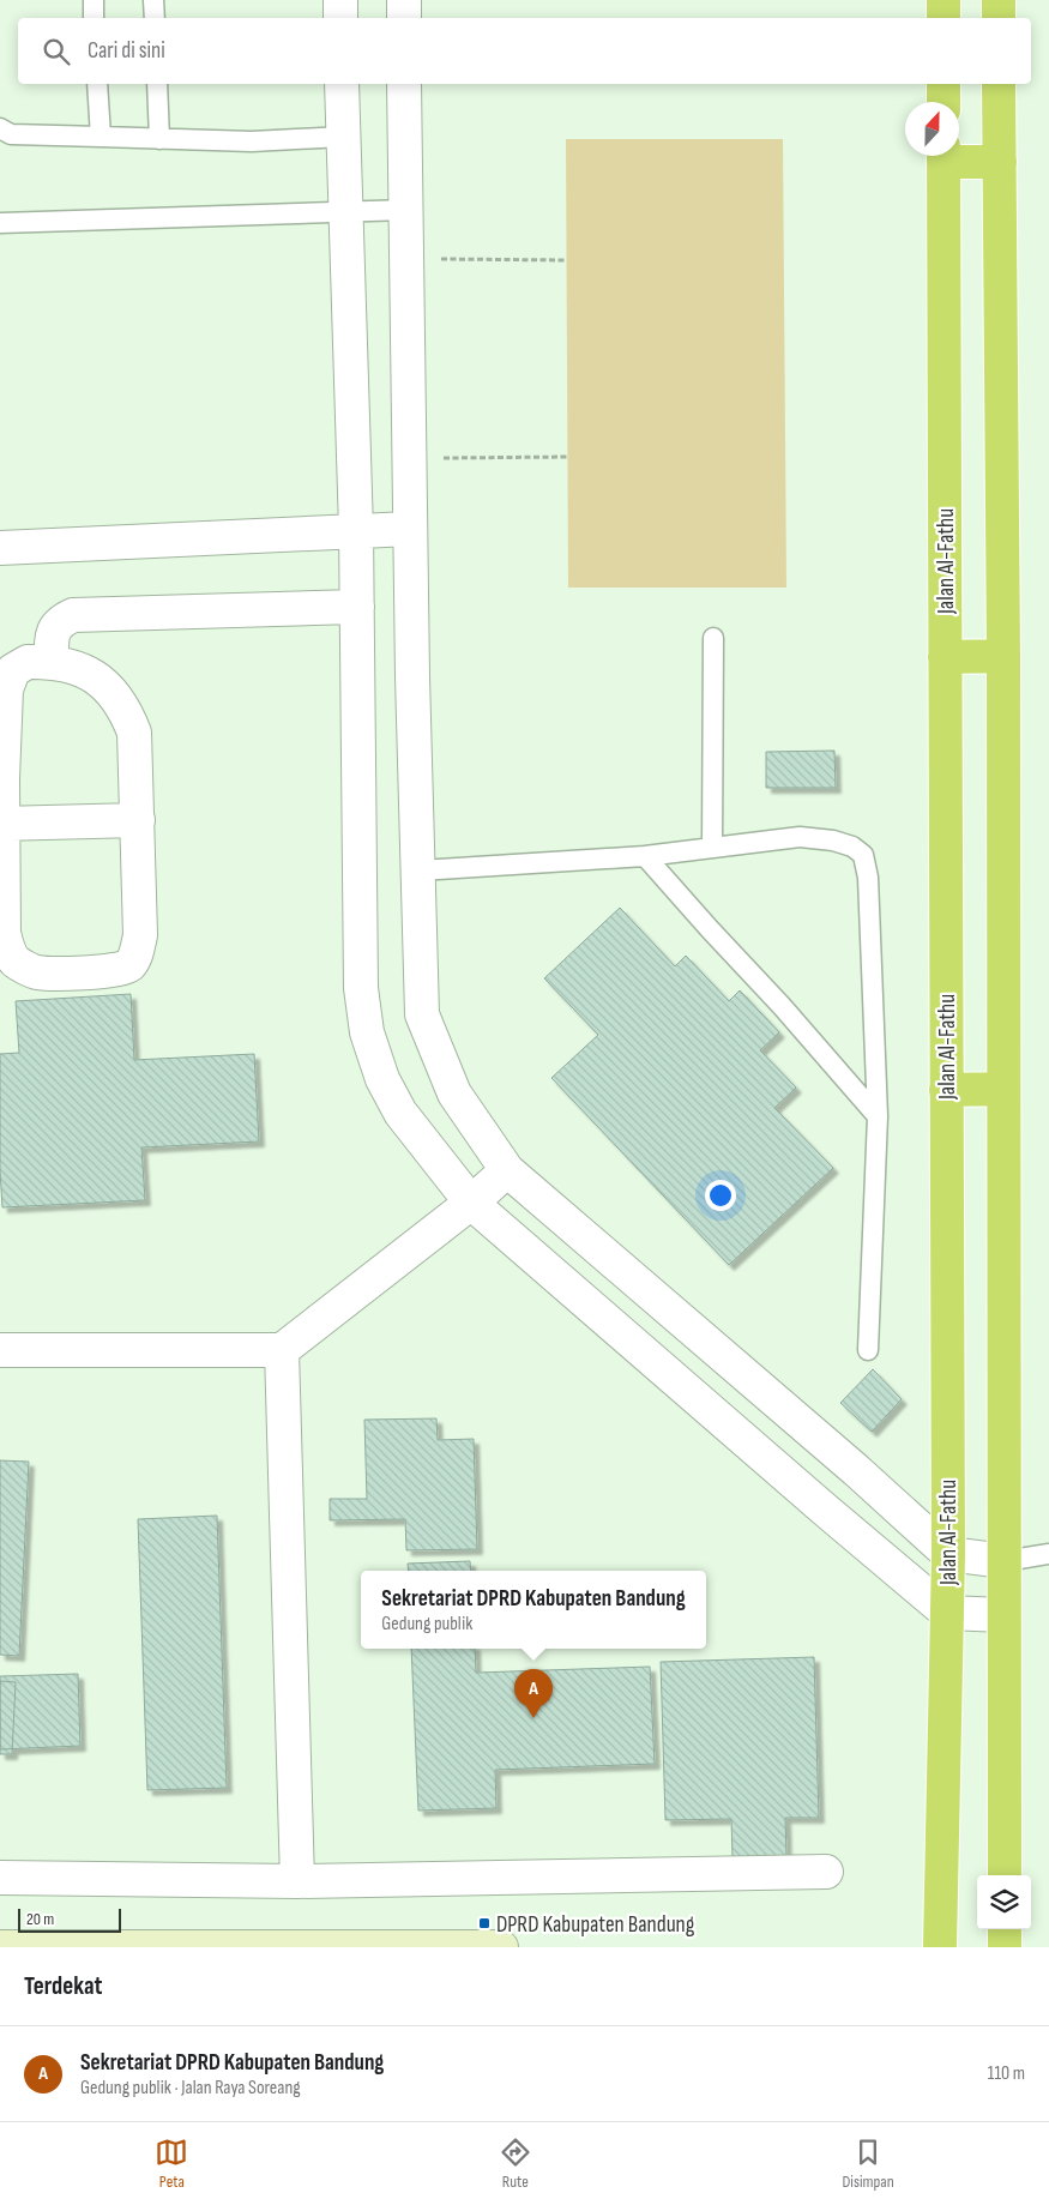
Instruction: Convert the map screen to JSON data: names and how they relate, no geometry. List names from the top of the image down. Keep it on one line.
{"streets":{"highway":["Jalan Al-Fathu"]},"places":{"transit":["DPRD Kabupaten Bandung"]},"scale_bar":"20 m","north":"top","page":{"search":"Cari di sini","popup":["Sekretariat DPRD Kabupaten Bandung","Gedung publik"],"pins":"A","scale":"20 m","heading":"Terdekat","list":[{"mark":"A","name":"Sekretariat DPRD Kabupaten Bandung","note":"Gedung publik · Jalan Raya Soreang","value":"110 m"}],"nav":["Peta","Rute","Disimpan"]}}
